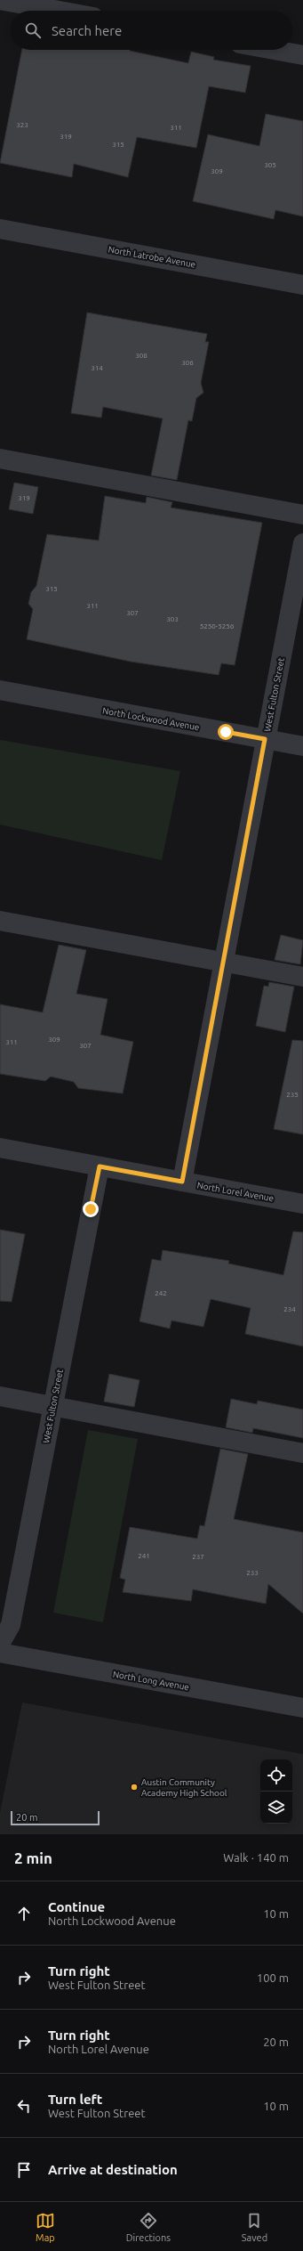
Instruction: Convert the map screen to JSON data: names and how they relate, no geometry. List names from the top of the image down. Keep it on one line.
{"streets":{"street":["North Latrobe Avenue","West Fulton Street","North Lockwood Avenue","North Lorel Avenue","North Long Avenue"]},"crossings":[["West Fulton Street","North Lockwood Avenue"],["West Fulton Street","North Lorel Avenue"]],"places":["Austin Community Academy High School"],"house_numbers":["323","311","319","315","305","309","308","306","314","319","315","311","307","303","5250-5256","309","311","307","235","242","234","241","237","233"],"scale_bar":"20 m","page":{"search":"Search here","scale":"20 m","heading":["2 min","Walk · 140 m"],"list":[["Continue","North Lockwood Avenue","10 m"],["Turn right","West Fulton Street","100 m"],["Turn right","North Lorel Avenue","20 m"],["Turn left","West Fulton Street","10 m"],"Arrive at destination"],"nav":["Map","Directions","Saved"]}}
